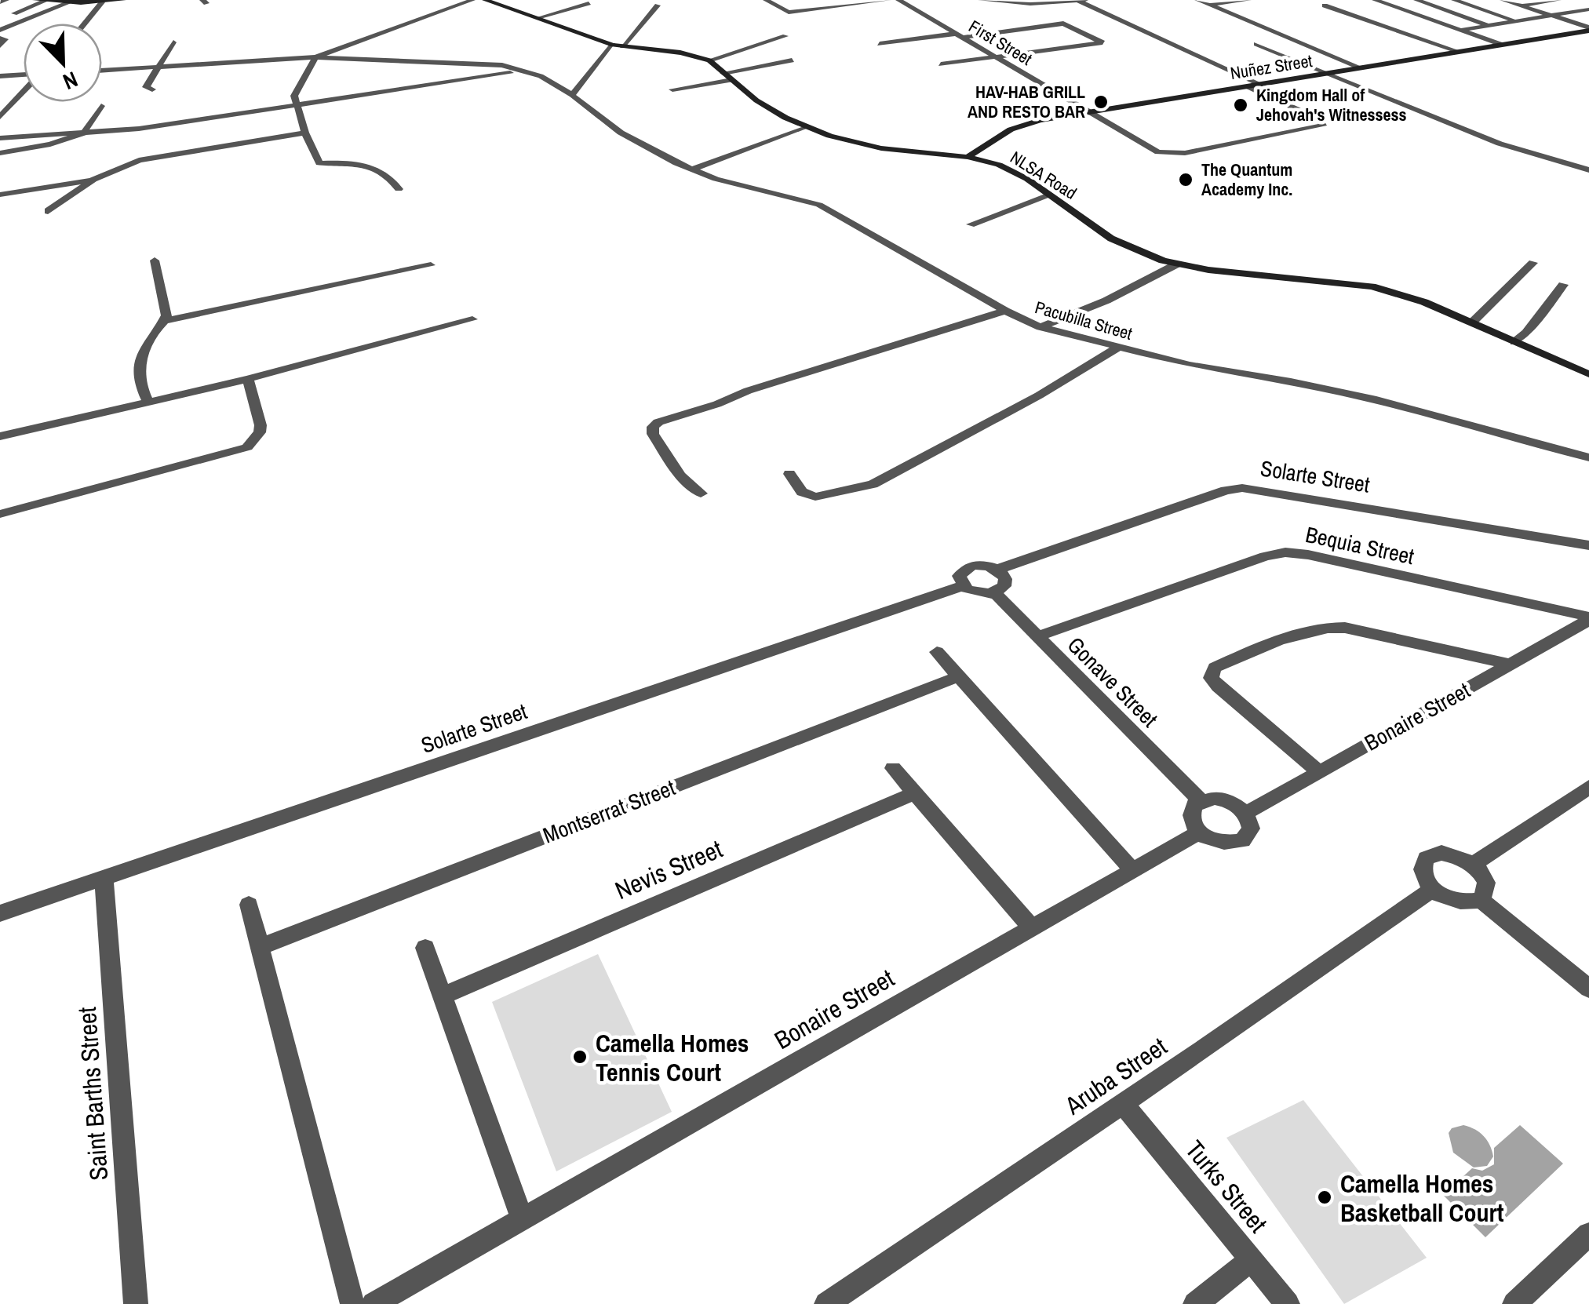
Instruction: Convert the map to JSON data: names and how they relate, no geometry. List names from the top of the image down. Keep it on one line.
{"streets":{"main road":["Nuñez Street","NLSA Road"],"street":["First Street","Pacubilla Street","Solarte Street","Bequia Street","Gonave Street","Bonaire Street","Montserrat Street","Nevis Street","Aruba Street","Saint Barths Street","Turks Street"]},"crossings":[["First Street","Nuñez Street"],["Nuñez Street","NLSA Road"],["Solarte Street","Gonave Street"],["Solarte Street","Saint Barths Street"],["Bequia Street","Gonave Street"],["Bequia Street","Bonaire Street"],["Gonave Street","Bonaire Street"],["Aruba Street","Turks Street"]],"places":["HAV-HAB GRILL AND RESTO BAR","Kingdom Hall of Jehovah's Witnessess","The Quantum Academy Inc.","Camella Homes Tennis Court","Camella Homes Basketball Court"],"north":"bottom right"}
